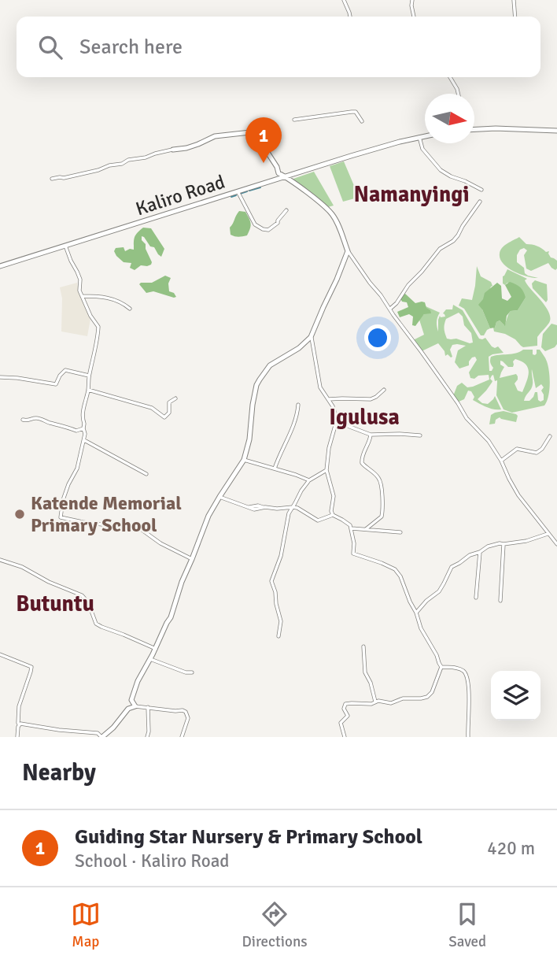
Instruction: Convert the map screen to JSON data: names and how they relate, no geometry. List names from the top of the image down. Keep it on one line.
{"streets":{"street":["Kaliro Road"]},"districts":["Namanyingi","Igulusa","Butuntu"],"places":["Katende Memorial Primary School"],"north":"right","page":{"search":"Search here","pins":"1","heading":"Nearby","list":[{"mark":"1","name":"Guiding Star Nursery & Primary School","note":"School · Kaliro Road","value":"420 m"}],"nav":["Map","Directions","Saved"]}}
